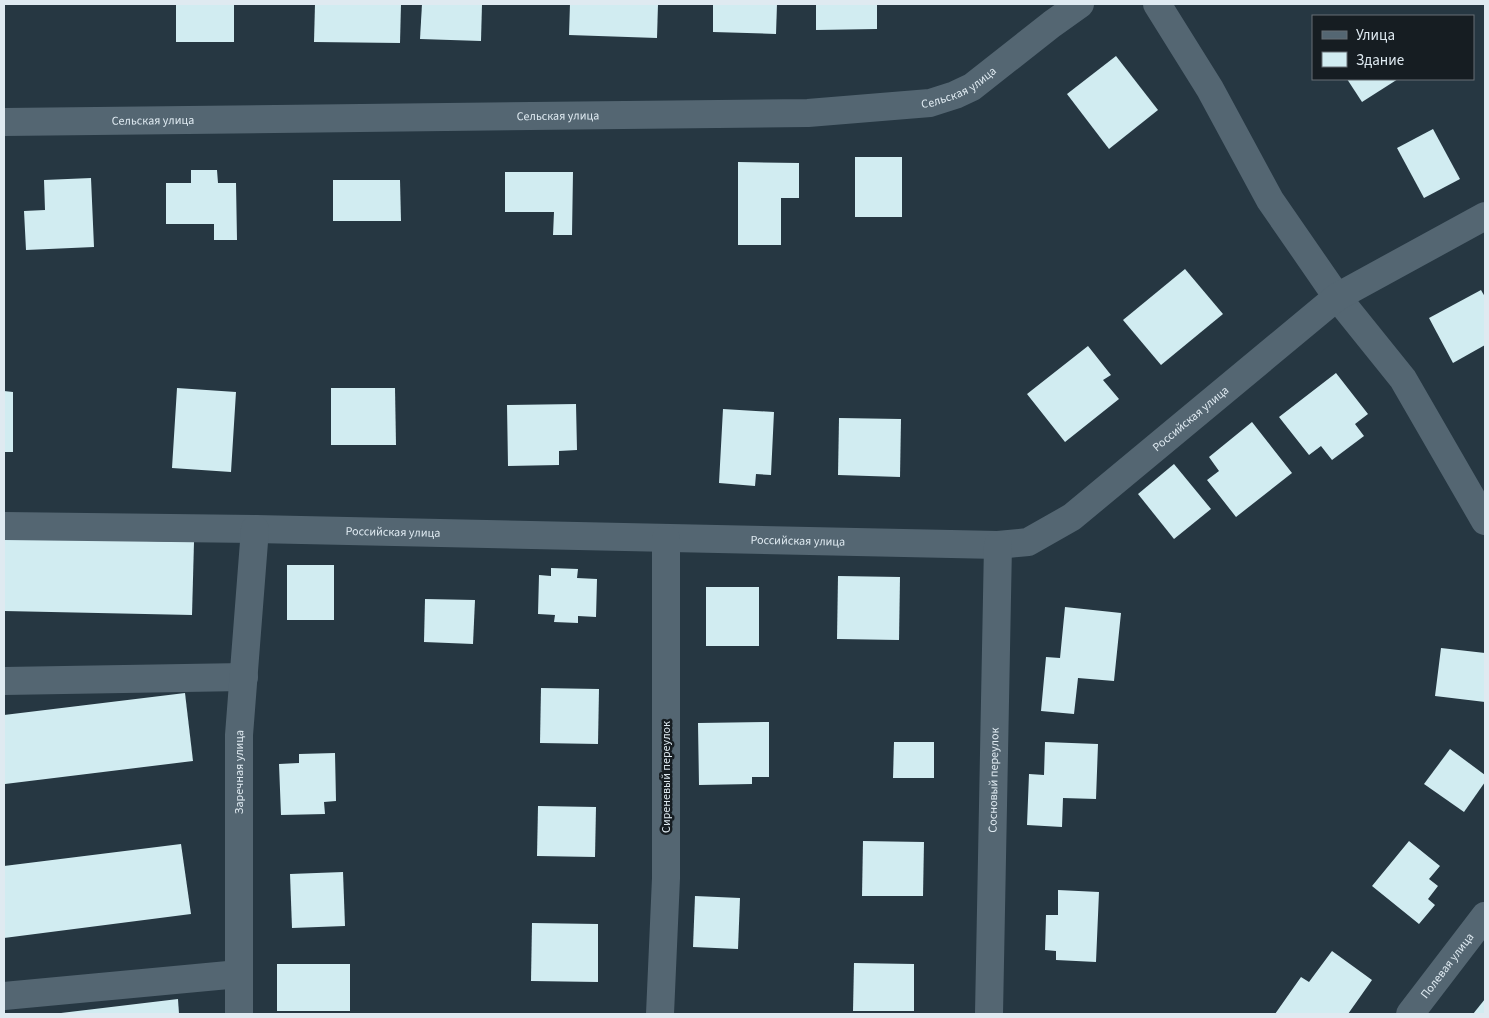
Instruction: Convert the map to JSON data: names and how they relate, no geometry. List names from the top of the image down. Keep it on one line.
{"streets":{"street":["Сельская улица","Российская улица","Заречная улица","Сиреневый переулок","Сосновый переулок","Полевая улица"]},"crossings":[["Российская улица","Заречная улица"],["Российская улица","Сиреневый переулок"],["Российская улица","Сосновый переулок"]],"legend":["Улица","Здание"]}
